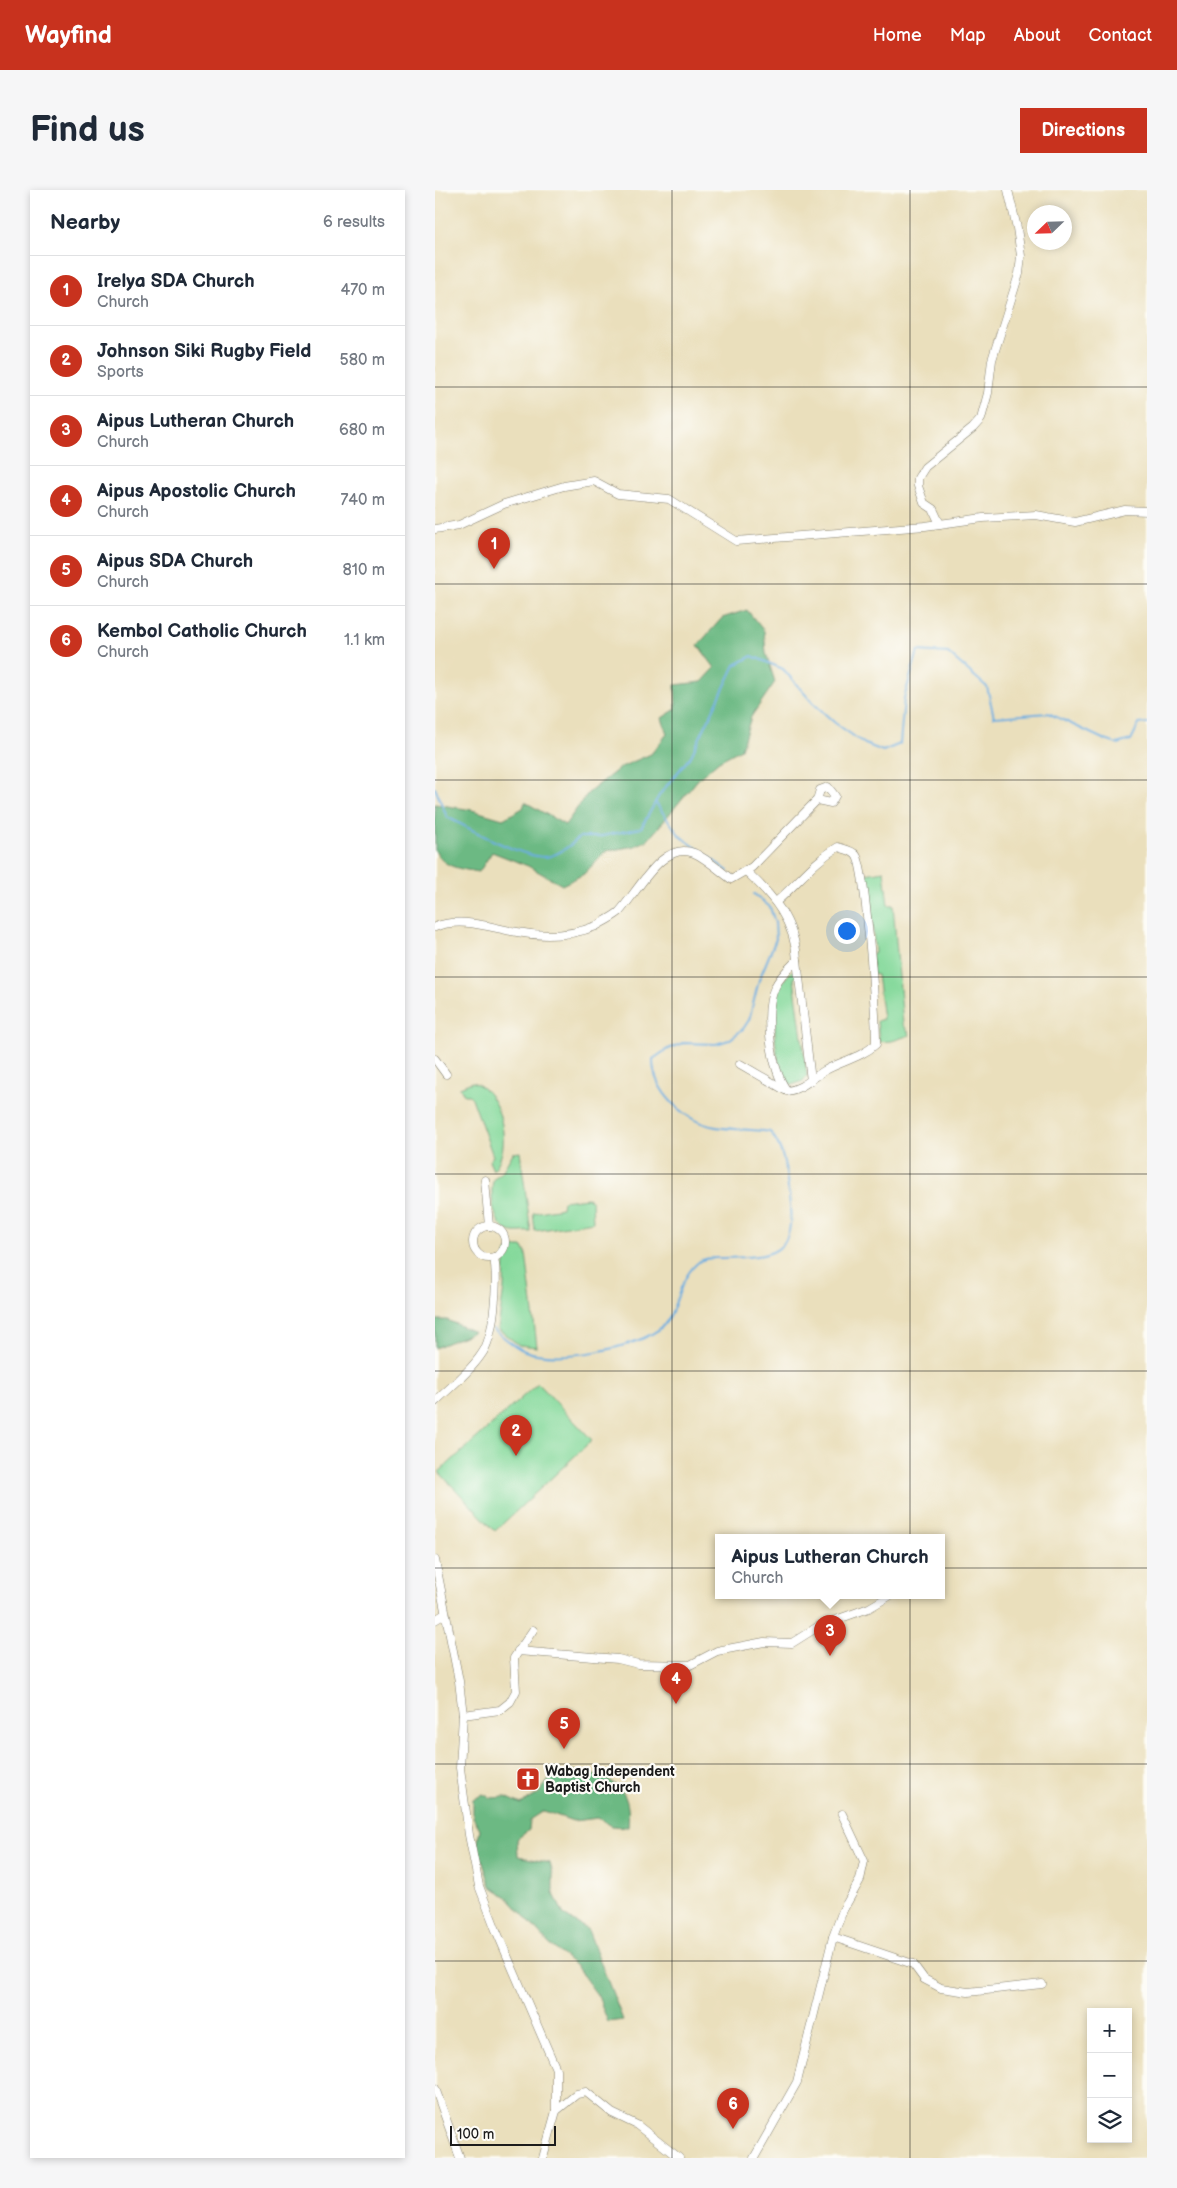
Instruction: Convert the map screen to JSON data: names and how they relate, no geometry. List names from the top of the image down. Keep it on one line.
{"places":{"church":["Wabag Independent Baptist Church"]},"scale_bar":"100 m","north":"bottom left","page":{"header":"Wayfind","nav":["Home","Map","About","Contact"],"buttons":"Directions","title":"Find us","heading":["Nearby","6 results"],"list":[{"mark":"1","name":"Irelya SDA Church","note":"Church","value":"470 m"},{"mark":"2","name":"Johnson Siki Rugby Field","note":"Sports","value":"580 m"},{"mark":"3","name":"Aipus Lutheran Church","note":"Church","value":"680 m"},{"mark":"4","name":"Aipus Apostolic Church","note":"Church","value":"740 m"},{"mark":"5","name":"Aipus SDA Church","note":"Church","value":"810 m"},{"mark":"6","name":"Kembol Catholic Church","note":"Church","value":"1.1 km"}],"pins":["1","2","3","4","5","6"],"popup":["Aipus Lutheran Church","Church"],"map_buttons":["+","−"],"scale":"100 m"}}
